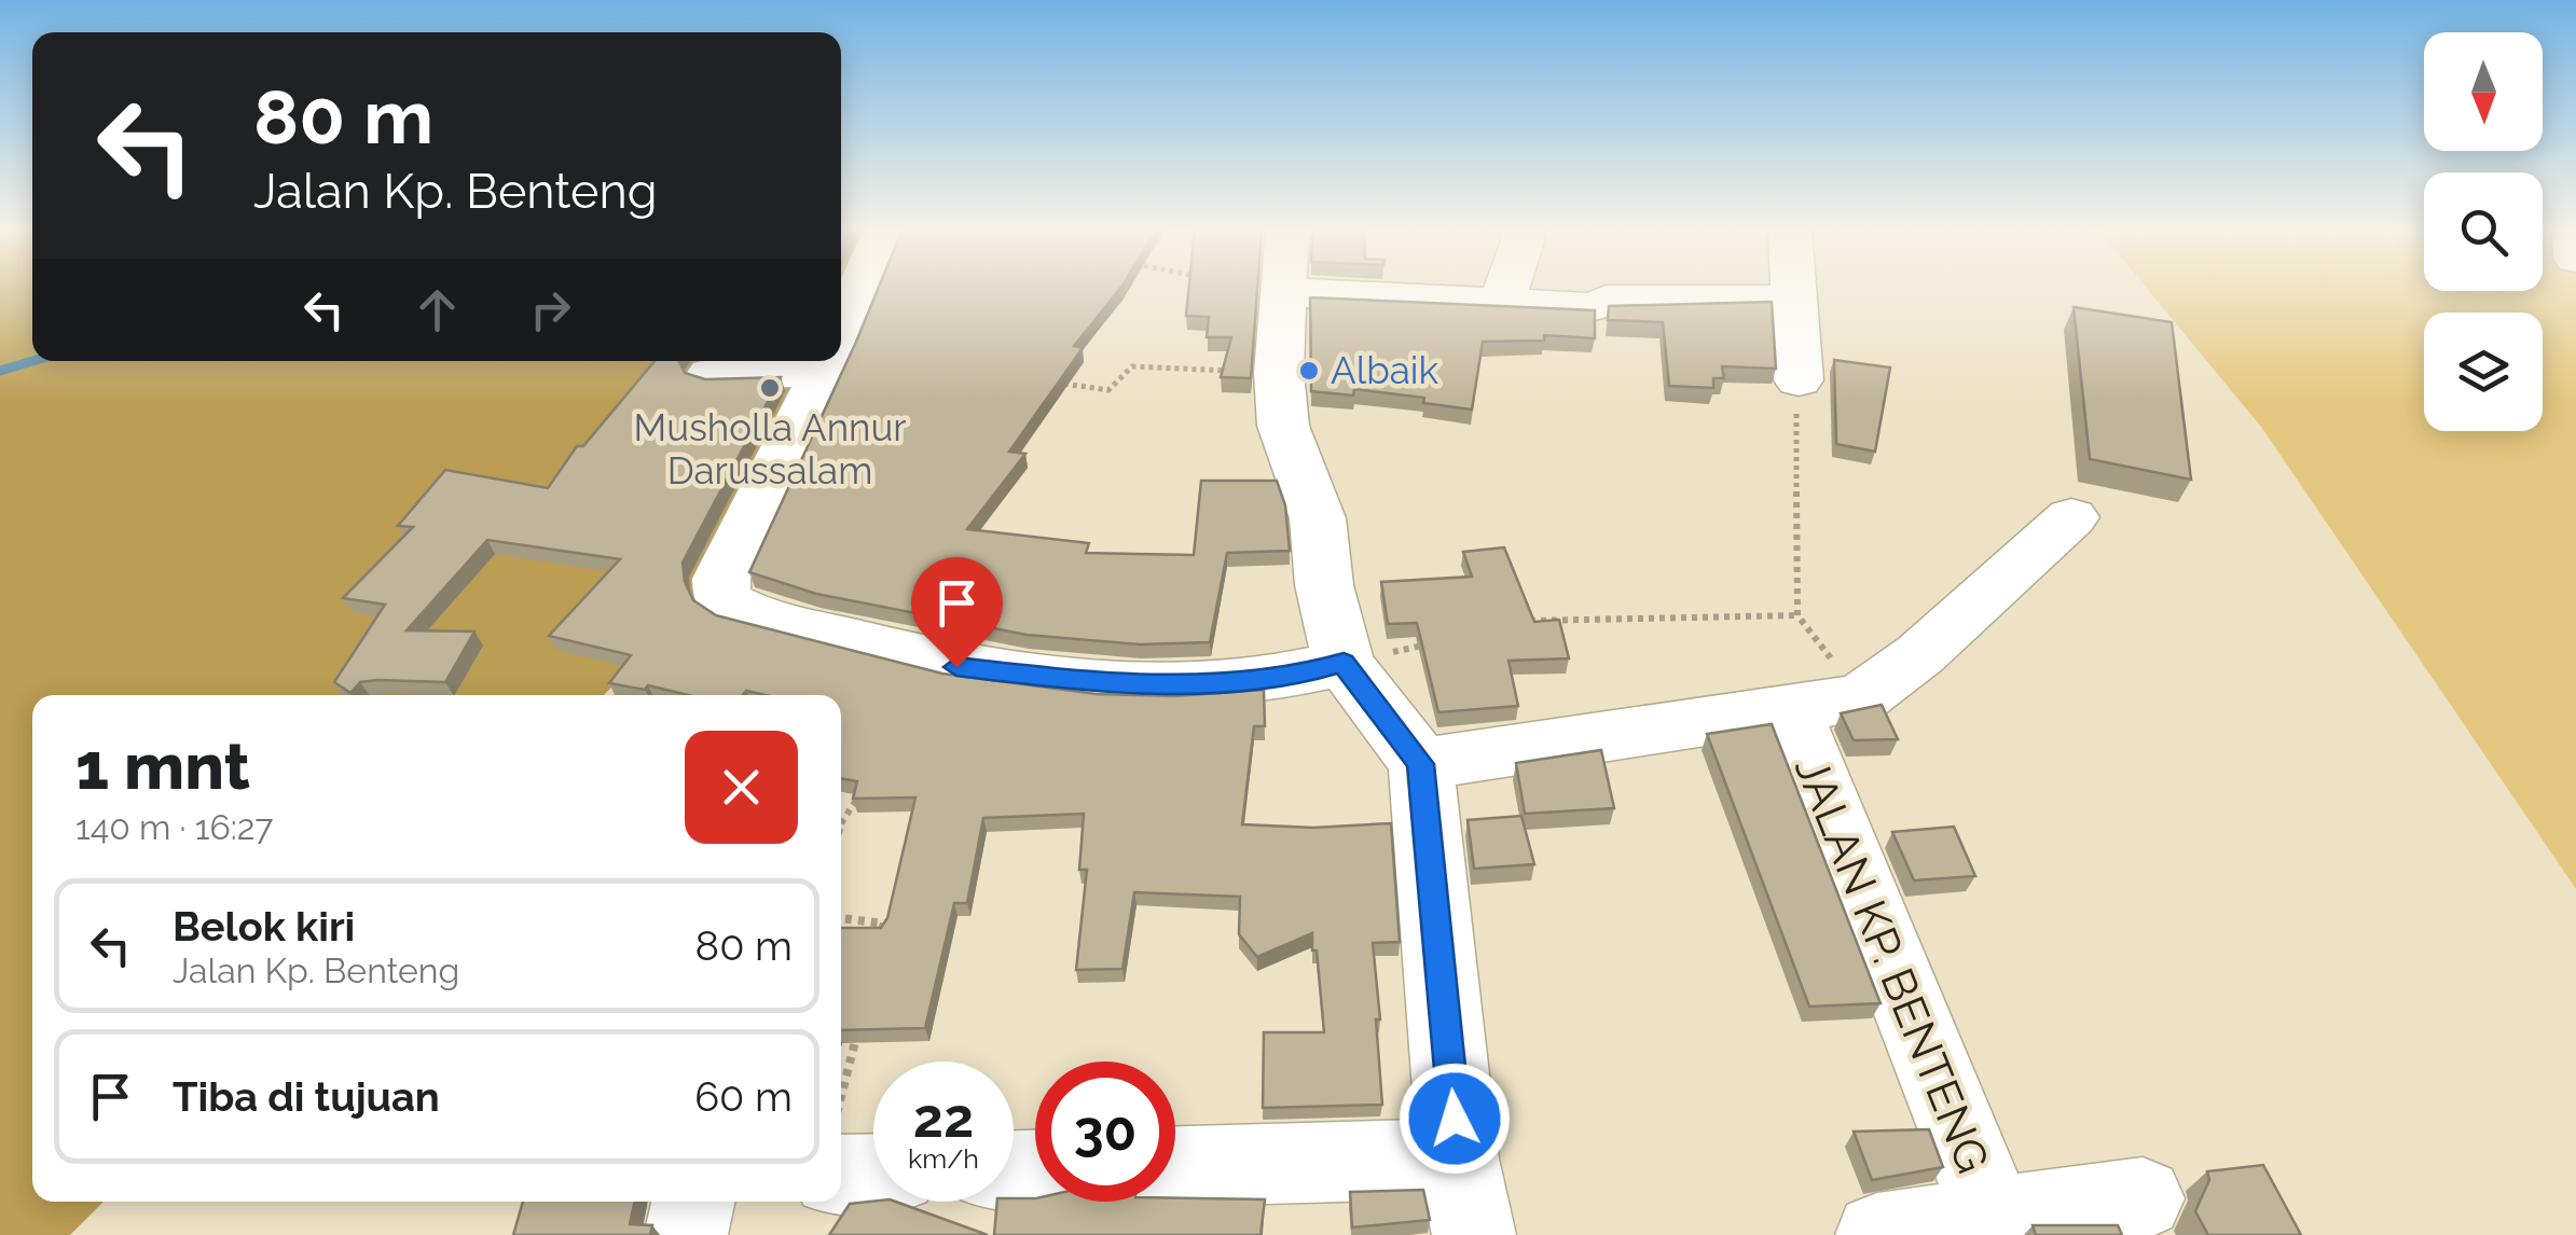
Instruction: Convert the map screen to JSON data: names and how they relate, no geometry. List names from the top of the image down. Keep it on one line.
{"streets":{"street":["JALAN KP. BENTENG"]},"places":["Albaik","Musholla Annur Darussalam"],"north":"bottom","page":{"turn":["80 m","Jalan Kp. Benteng"],"heading":["1 mnt","140 m · 16:27"],"list":[{"name":"Belok kiri","note":"Jalan Kp. Benteng","value":"80 m"},{"name":"Tiba di tujuan","value":"60 m"}],"speed":"22 km/h","limit":"30"}}
